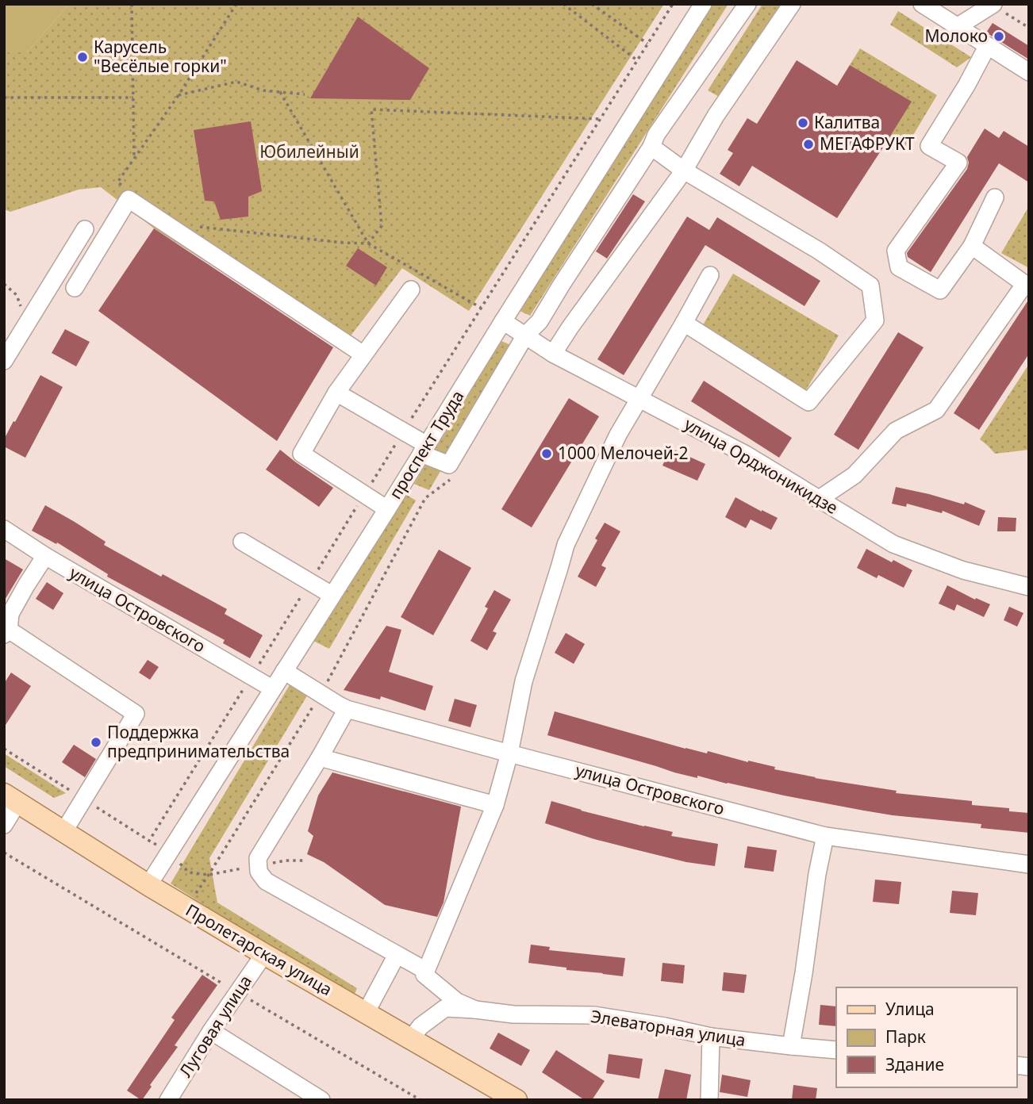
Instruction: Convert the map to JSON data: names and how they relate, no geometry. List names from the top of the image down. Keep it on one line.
{"streets":{"main road":["Пролетарская улица"],"street":["проспект Труда","улица Орджоникидзе","улица Островского","Луговая улица","Элеваторная улица"]},"crossings":[["проспект Труда","улица Орджоникидзе"],["проспект Труда","улица Островского"],["проспект Труда","Пролетарская улица"],["Пролетарская улица","Луговая улица"],["Пролетарская улица","Элеваторная улица"]],"parks":["Юбилейный"],"places":["Молоко","Карусель \"Весёлые горки\"","Калитва","МЕГАФРУКТ","1000 Мелочей-2","Поддержка предпринимательства"],"legend":["Улица","Парк","Здание"]}
